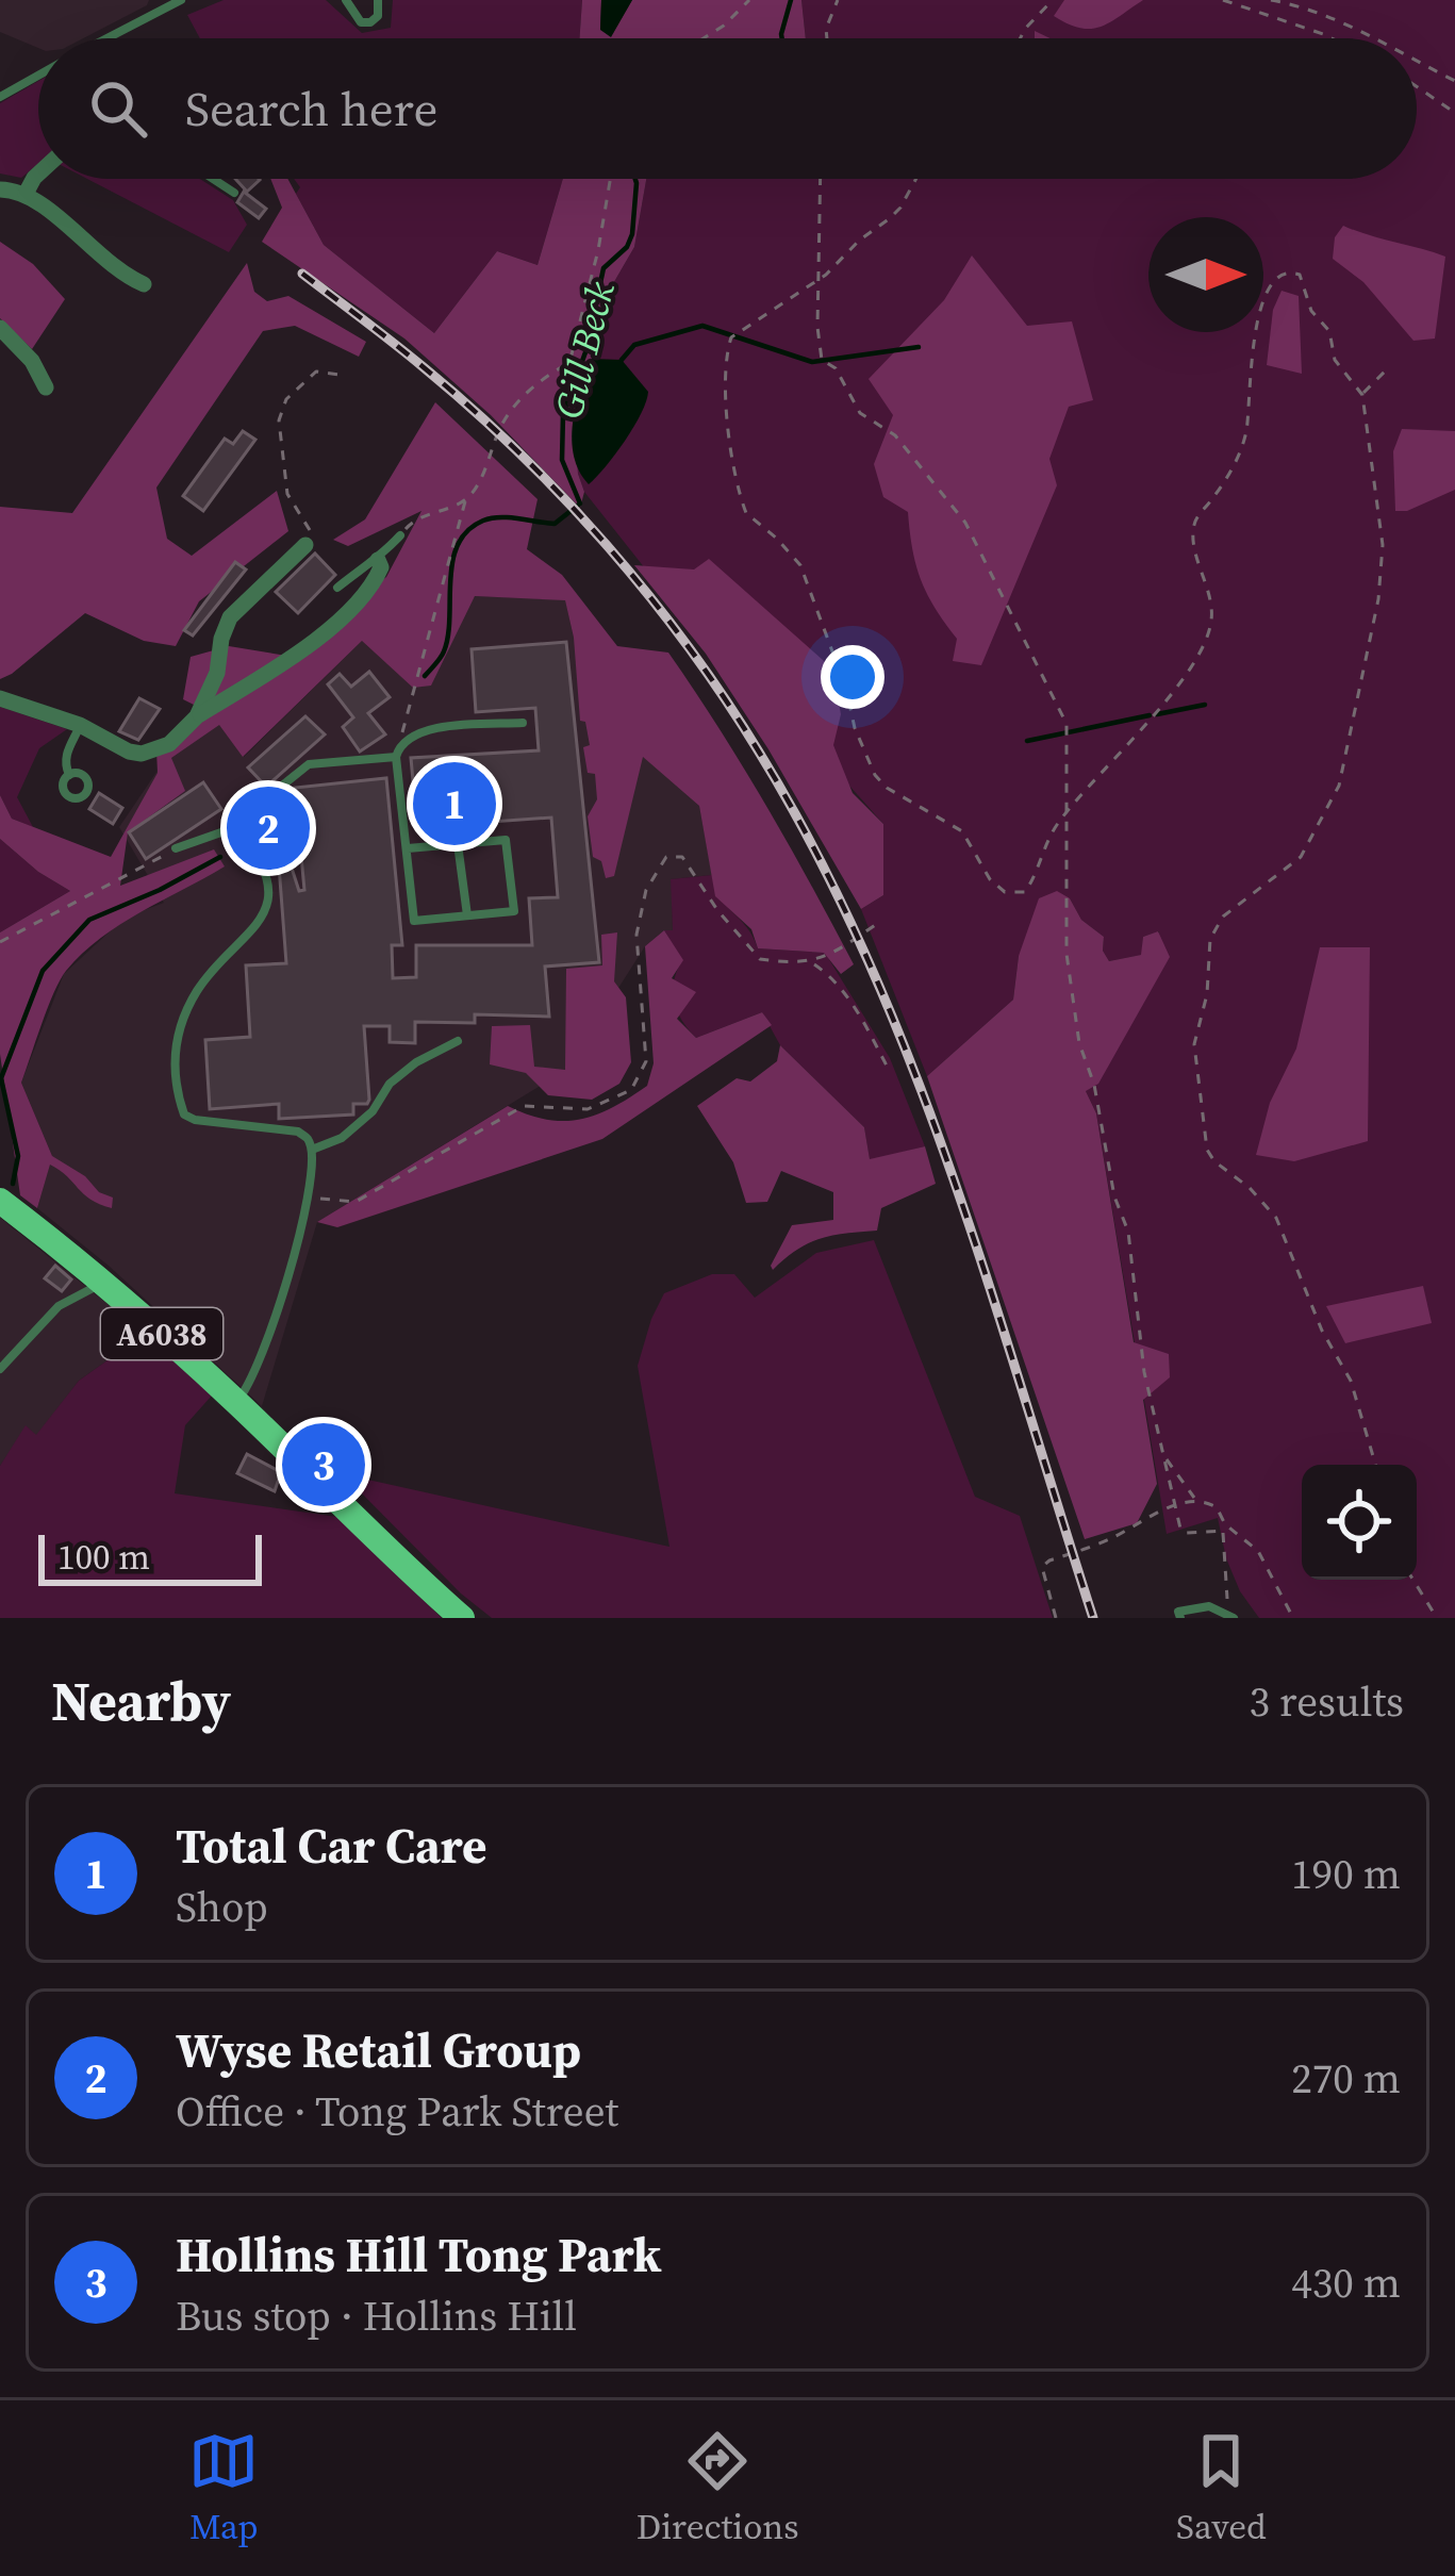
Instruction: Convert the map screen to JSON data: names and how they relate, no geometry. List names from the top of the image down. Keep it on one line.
{"streets":{"main road":["A6038"]},"water":["Gill Beck"],"scale_bar":"100 m","north":"right","page":{"search":"Search here","pins":["1","2","3"],"scale":"100 m","heading":["Nearby","3 results"],"list":[{"mark":"1","name":"Total Car Care","note":"Shop","value":"190 m"},{"mark":"2","name":"Wyse Retail Group","note":"Office · Tong Park Street","value":"270 m"},{"mark":"3","name":"Hollins Hill Tong Park","note":"Bus stop · Hollins Hill","value":"430 m"}],"nav":["Map","Directions","Saved"]}}
